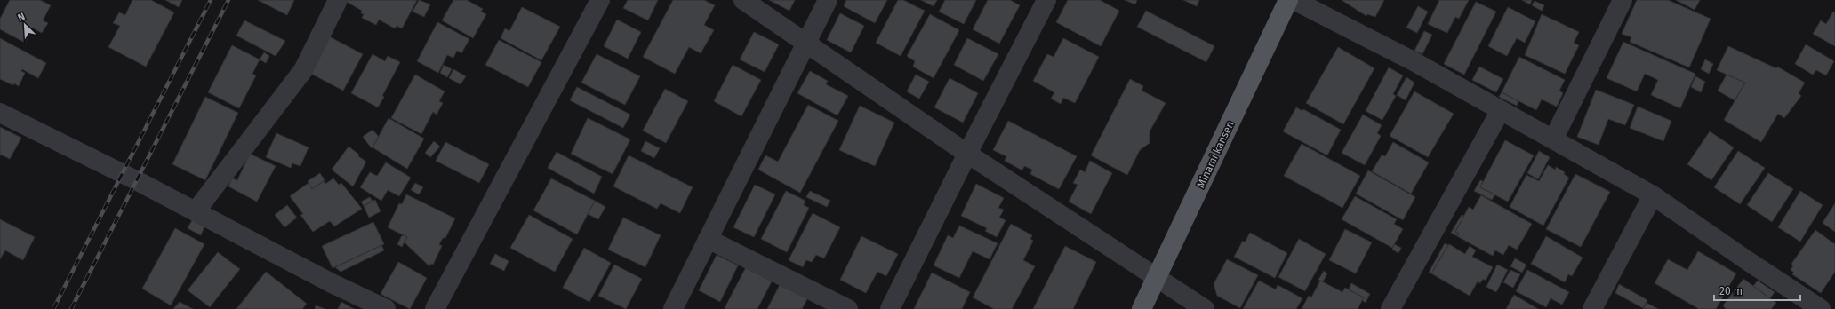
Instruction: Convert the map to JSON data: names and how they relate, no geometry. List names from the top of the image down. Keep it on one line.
{"streets":{"main road":["Minami kansen"]},"scale_bar":"20 m","north":"top left"}
